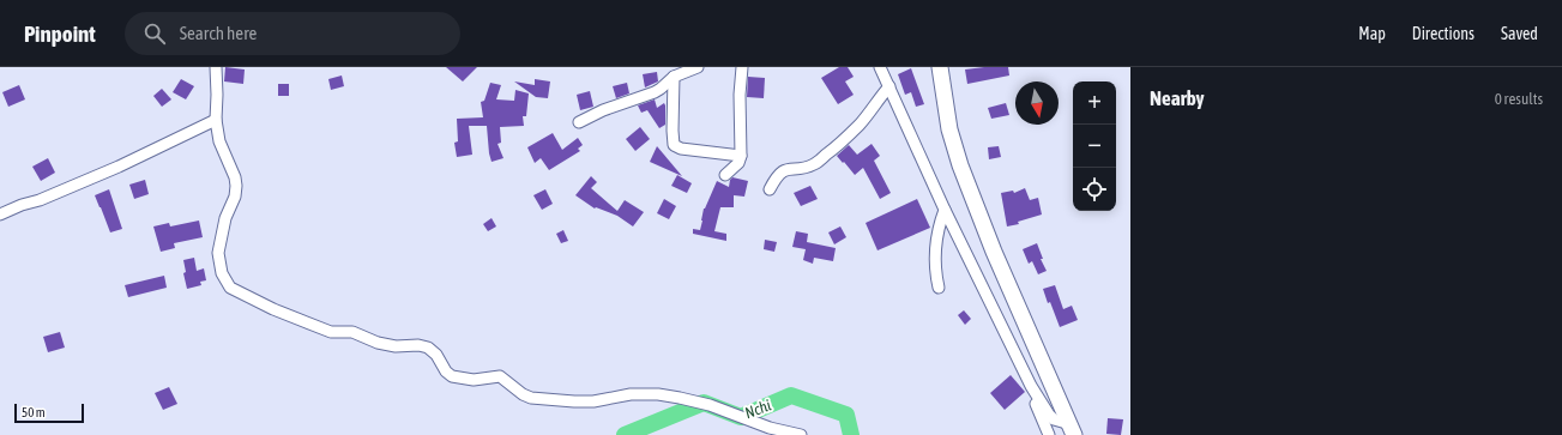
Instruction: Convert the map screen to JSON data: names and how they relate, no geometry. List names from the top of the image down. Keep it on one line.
{"water":["Nchi"],"scale_bar":"50 m","north":"bottom","page":{"header":"Pinpoint","search":"Search here","nav":["Map","Directions","Saved"],"heading":["Nearby","0 results"],"map_buttons":["+","−"],"scale":"50 m"}}
